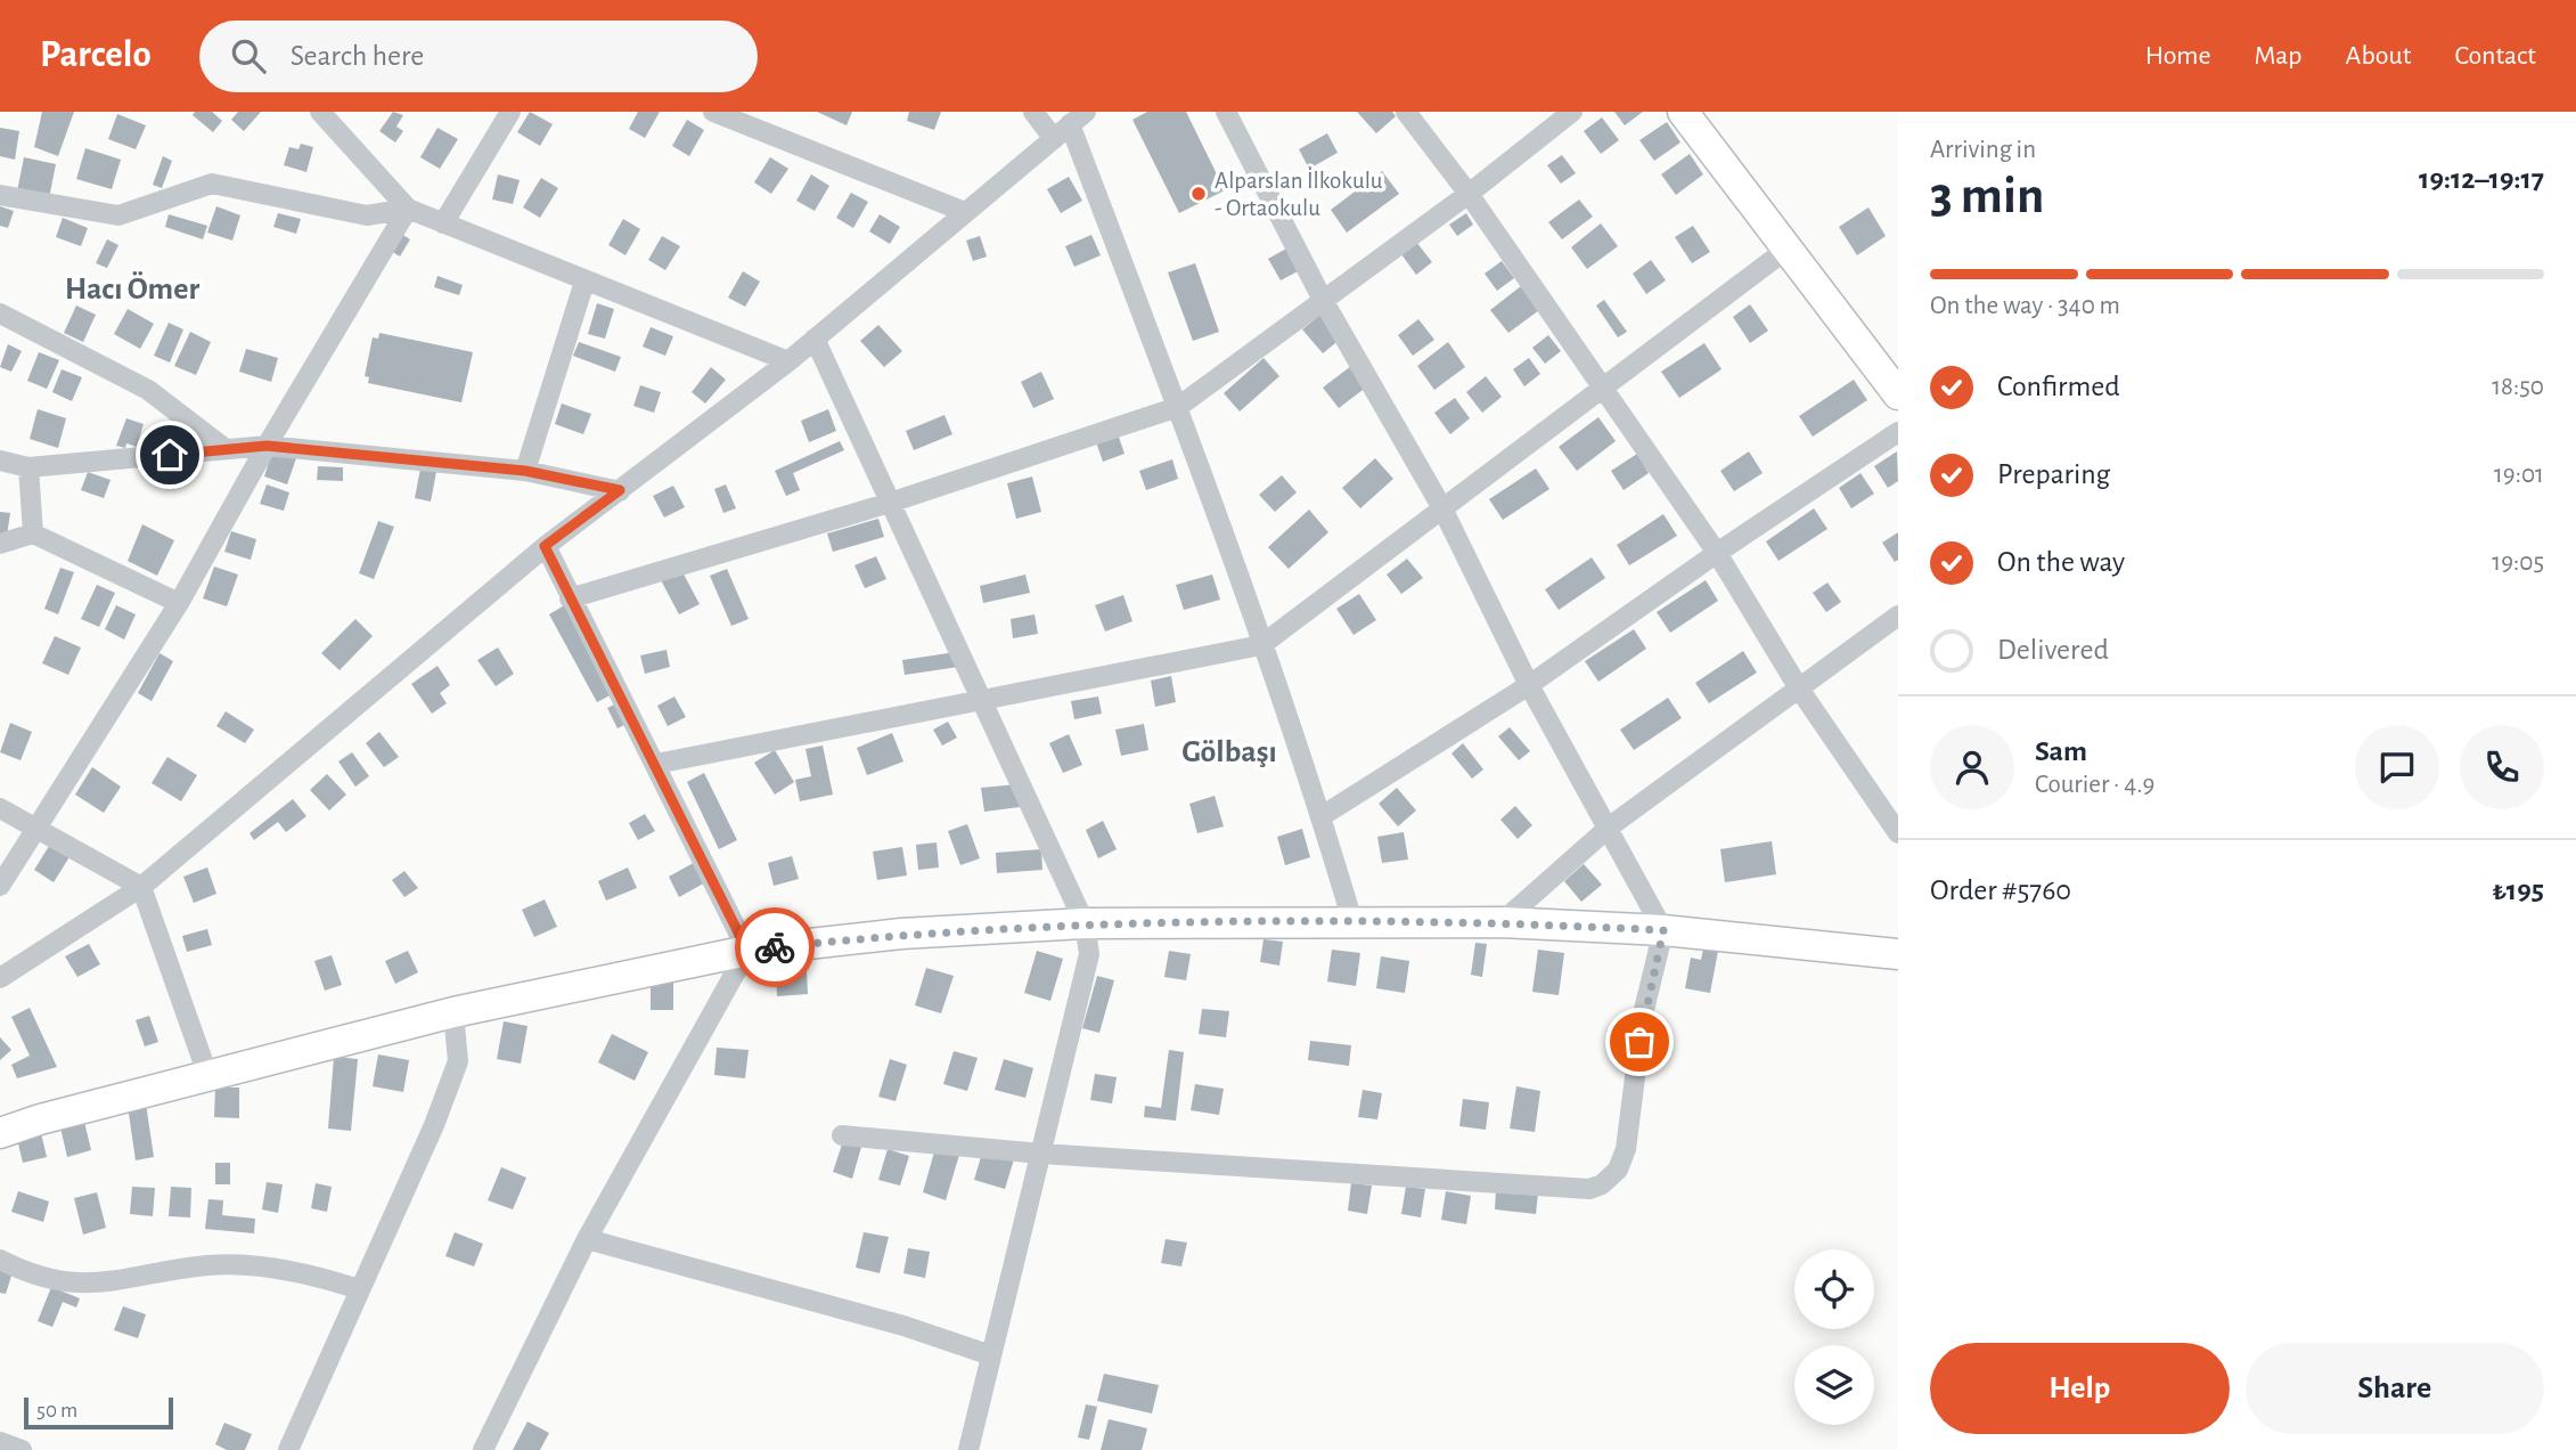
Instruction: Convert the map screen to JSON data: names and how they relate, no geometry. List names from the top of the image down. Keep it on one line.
{"districts":["Hacı Ömer","Gölbaşı"],"places":["Alparslan İlkokulu - Ortaokulu"],"scale_bar":"50 m","page":{"header":"Parcelo","search":"Search here","nav":["Home","Map","About","Contact"],"heading":["3 min","Arriving in","19:12–19:17"],"panel":["Sam","Courier · 4.9","Order #5760","₺195"],"bar":"On the way · 340 m","list":[["Confirmed","18:50"],["Preparing","19:01"],["On the way","19:05"],"Delivered"],"buttons":["Help","Share"],"scale":"50 m"}}
